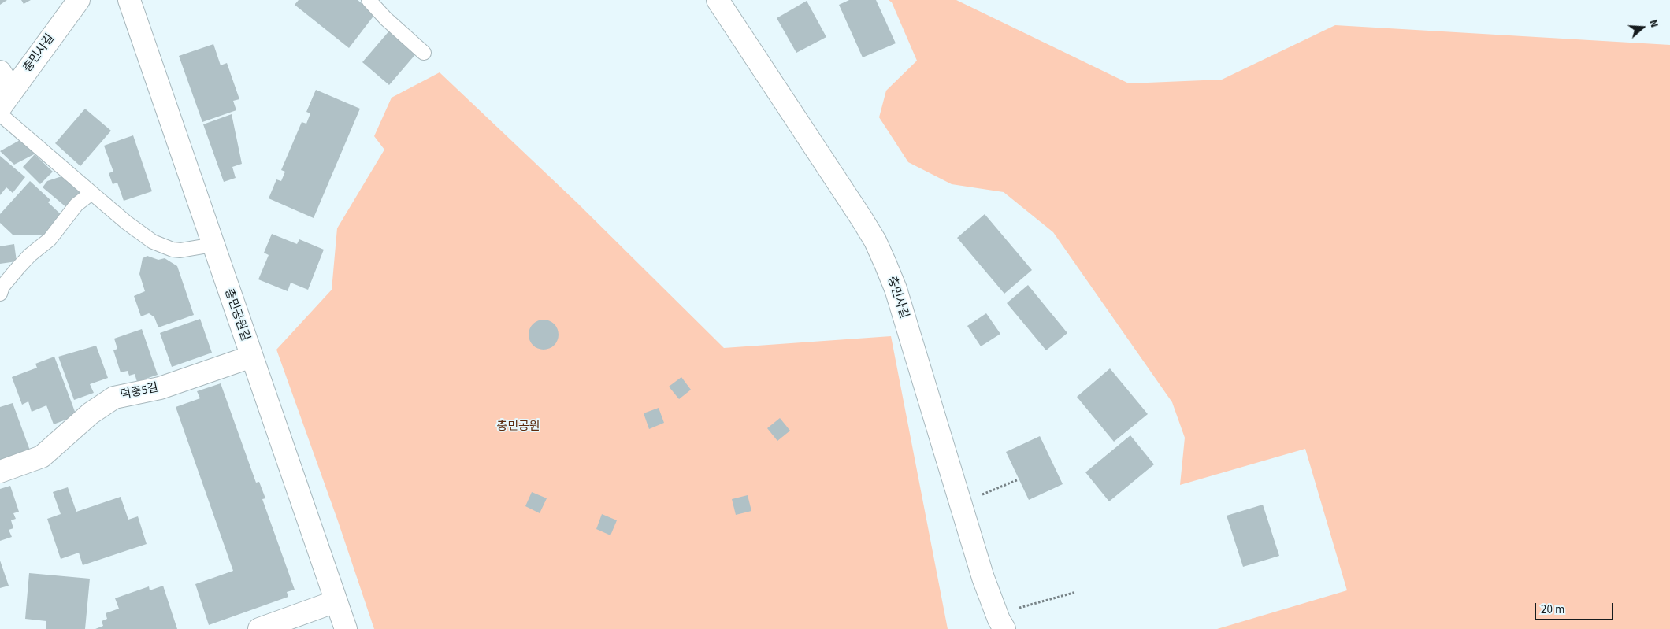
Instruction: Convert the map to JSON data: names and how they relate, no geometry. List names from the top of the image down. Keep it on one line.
{"streets":{"street":["충민사길","충민공원길","덕충5길"]},"crossings":[["충민공원길","덕충5길"]],"parks":["충민공원"],"scale_bar":"20 m","north":"right"}
